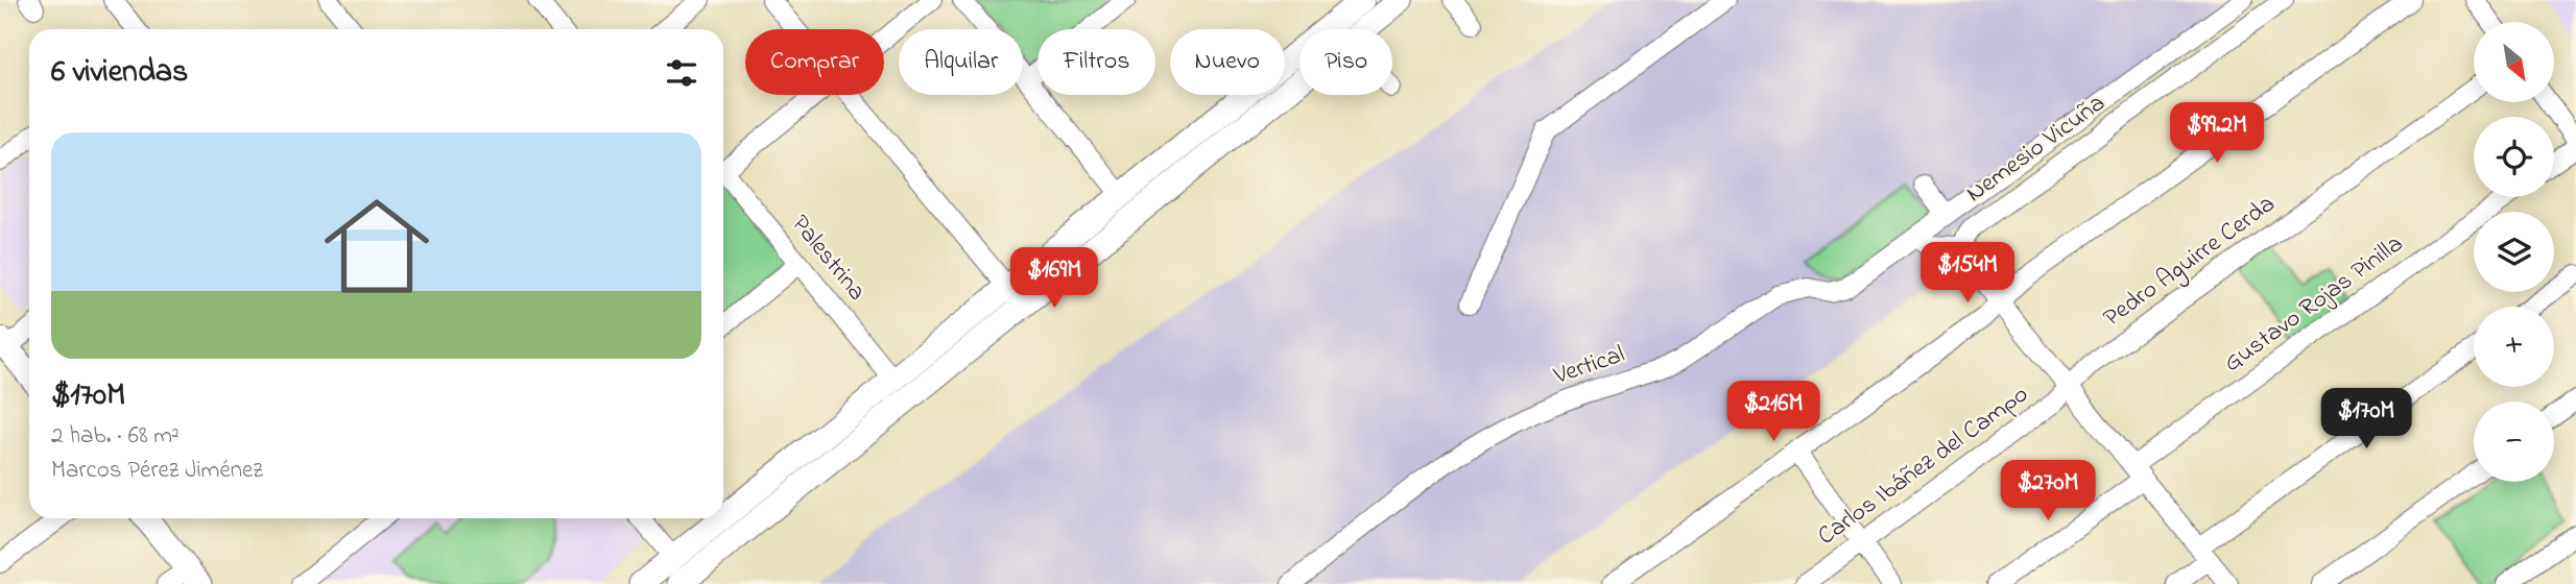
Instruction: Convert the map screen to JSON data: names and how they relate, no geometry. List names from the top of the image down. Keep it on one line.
{"streets":{"street":["Nemesio Vicuña","Palestrina","Pedro Aguirre Cerda","Gustavo Rojas Pinilla","Vertical","Carlos Ibáñez del Campo"]},"crossings":[["Pedro Aguirre Cerda","Carlos Ibáñez del Campo"]],"north":"bottom right","page":{"map_buttons":["+","−"],"chip":["Comprar","Alquilar","Filtros","Nuevo","Piso"],"heading":"6 viviendas","price":["$99.2M","$154M","$169M","$216M","$170M","$270M"],"list":[{"name":"$170M","note":"2 hab. · 68 m² · Marcos Pérez Jiménez"}]}}
